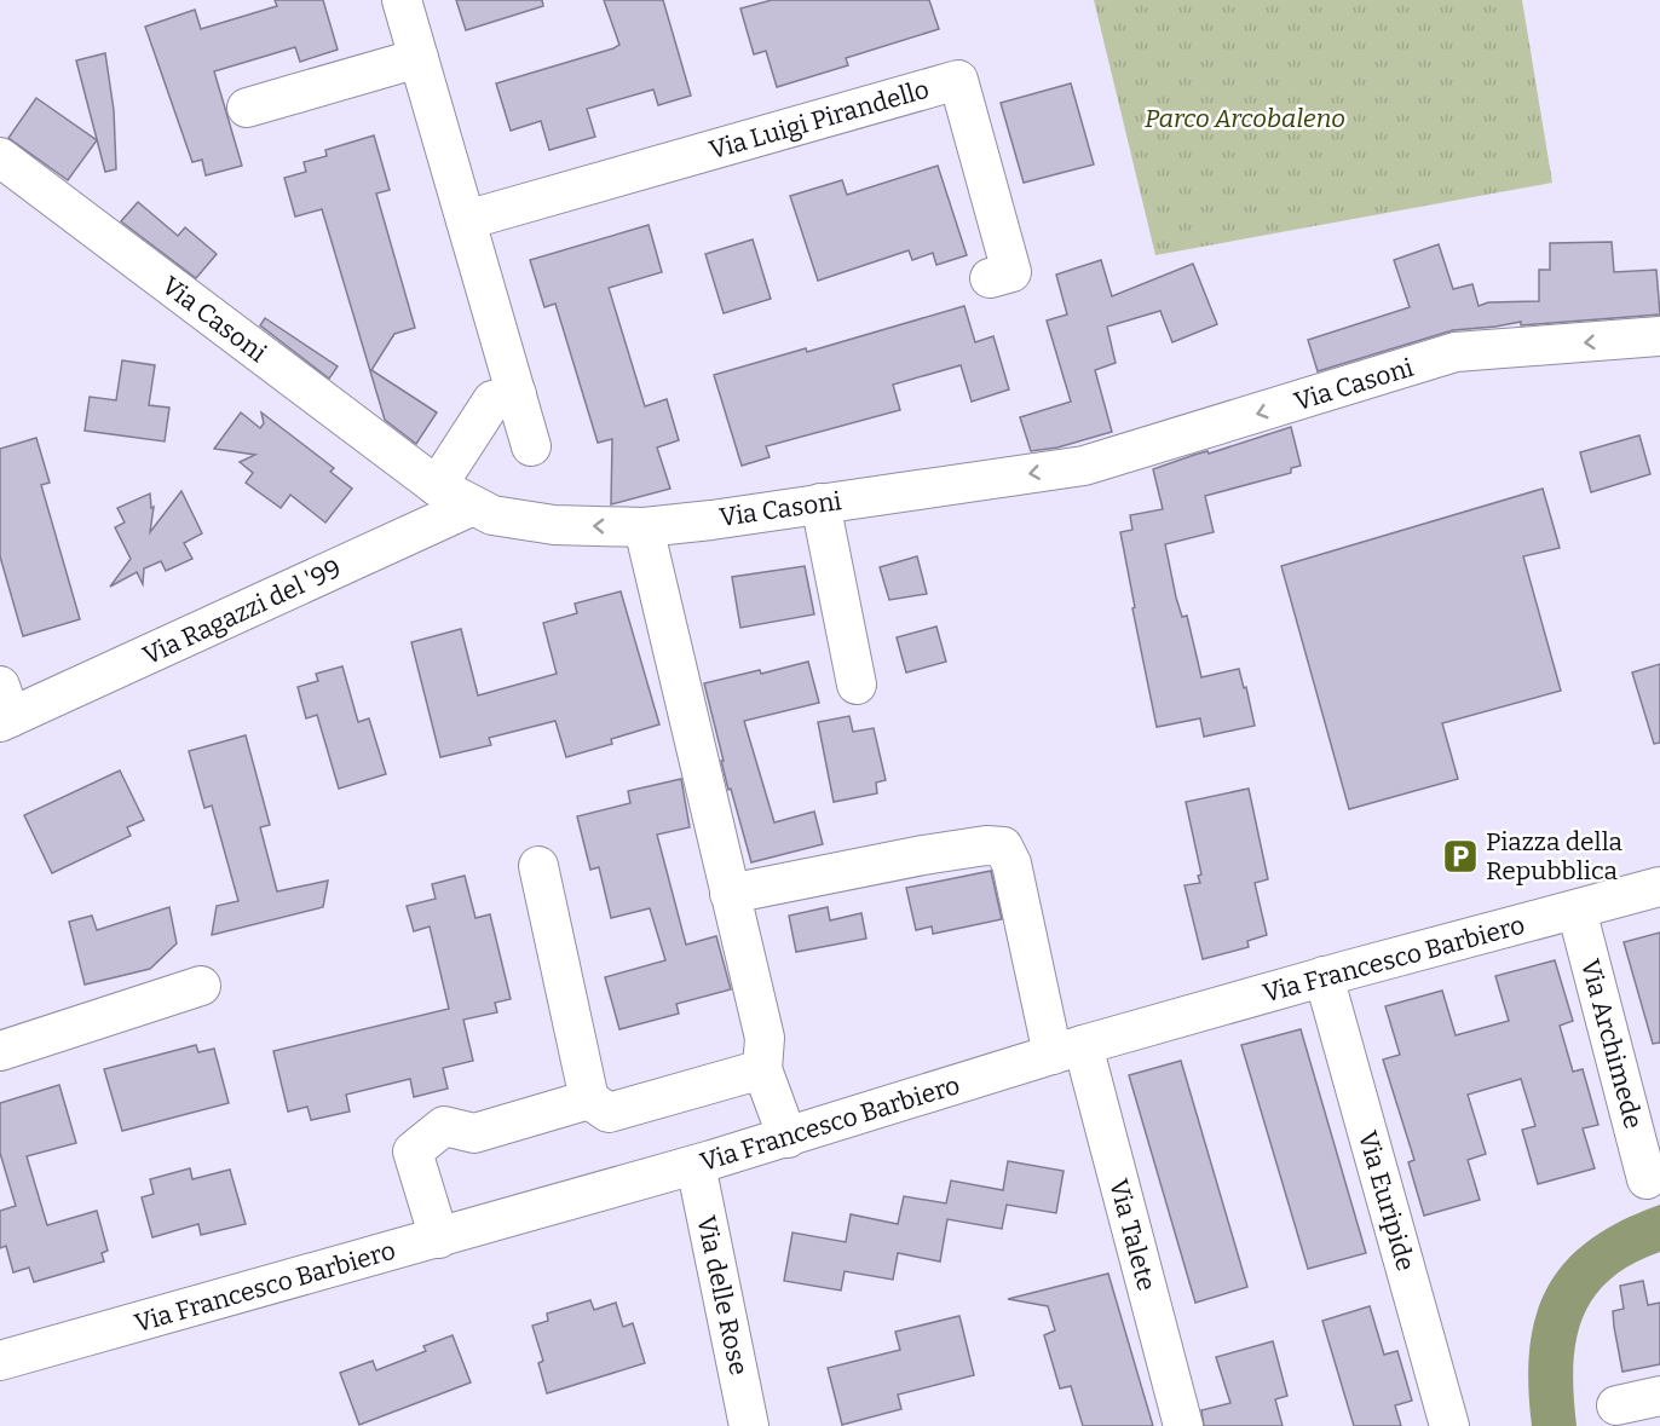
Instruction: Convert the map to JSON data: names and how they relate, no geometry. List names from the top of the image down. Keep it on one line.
{"streets":{"street":["Via Luigi Pirandello","Via Casoni","Via Ragazzi del '99","Via Francesco Barbiero","Via Archimede","Via Euripide","Via Talete","Via delle Rose"]},"crossings":[["Via Casoni","Via Ragazzi del '99"],["Via Francesco Barbiero","Via Archimede"],["Via Francesco Barbiero","Via Euripide"],["Via Francesco Barbiero","Via Talete"],["Via Francesco Barbiero","Via delle Rose"]],"one_way":["Via Casoni"],"parks":["Parco Arcobaleno"],"places":{"parking":["Piazza della Repubblica"]}}
